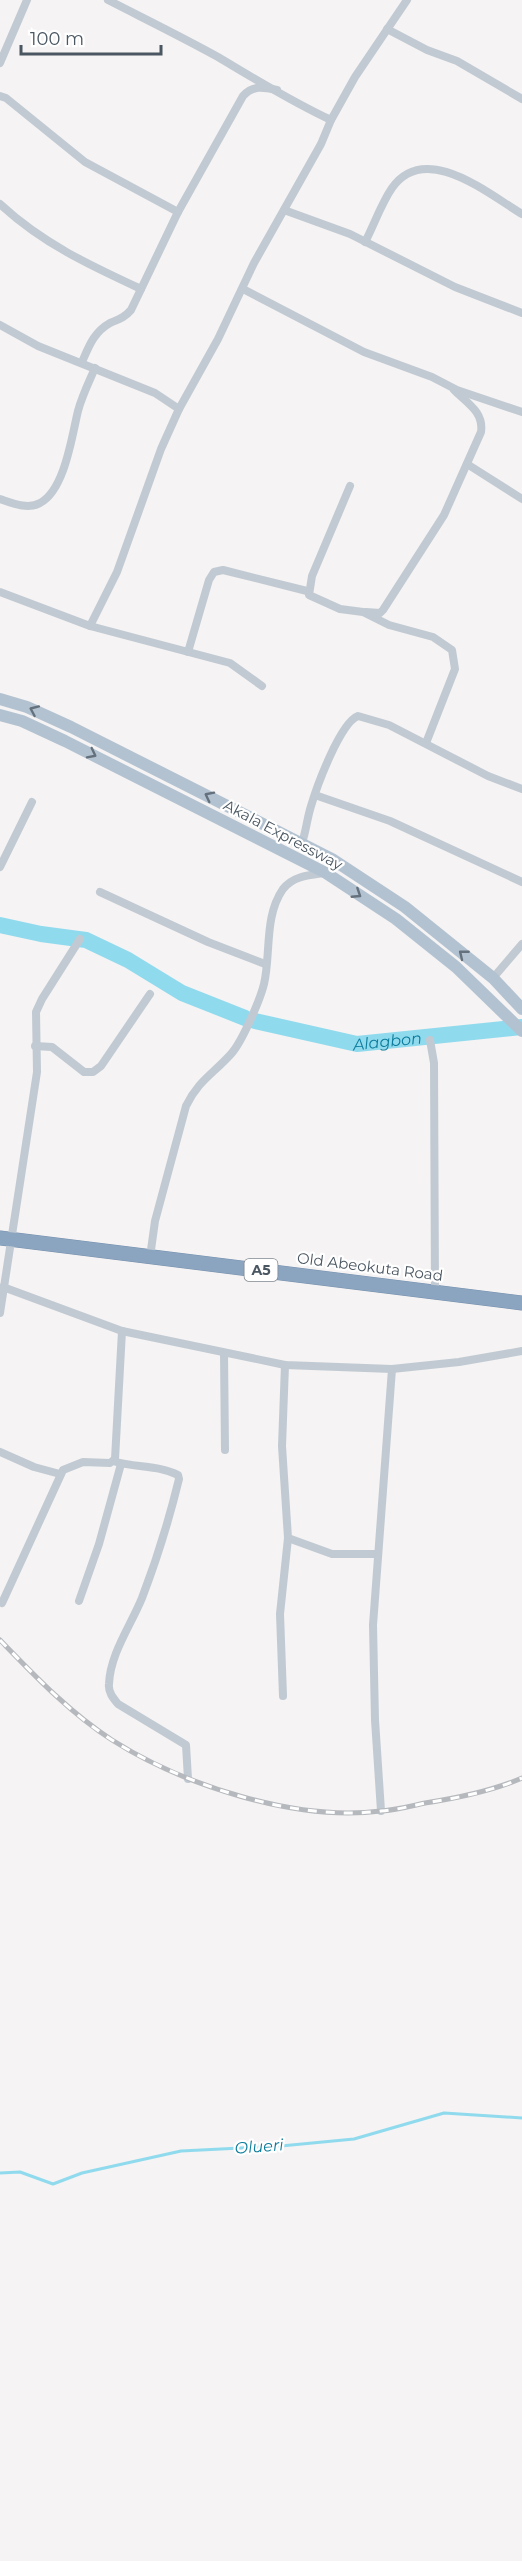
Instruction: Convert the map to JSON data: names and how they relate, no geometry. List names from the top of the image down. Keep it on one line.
{"streets":{"highway":["Old Abeokuta Road","A5"],"main road":["Akala Expressway"]},"water":["Alagbon","Olueri"],"scale_bar":"100 m"}
